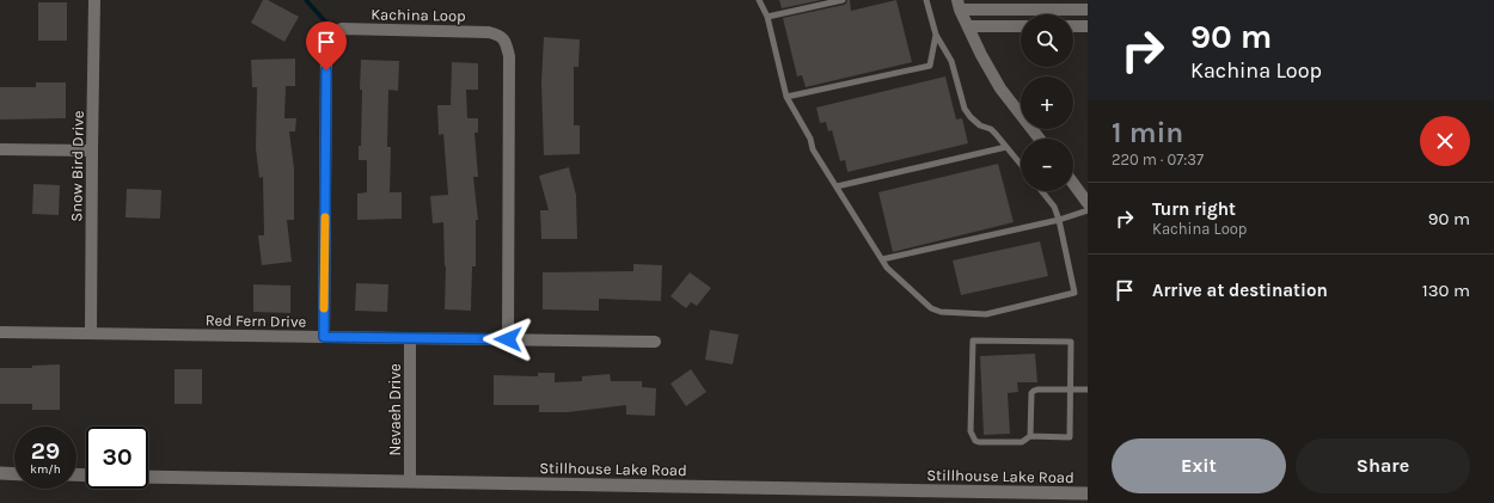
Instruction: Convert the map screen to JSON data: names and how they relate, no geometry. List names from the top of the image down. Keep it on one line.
{"streets":{"main road":["Stillhouse Lake Road"],"street":["Kachina Loop","Snow Bird Drive","Red Fern Drive","Nevaeh Drive"]},"crossings":[["Kachina Loop","Red Fern Drive"],["Snow Bird Drive","Red Fern Drive"],["Red Fern Drive","Nevaeh Drive"],["Nevaeh Drive","Stillhouse Lake Road"]],"page":{"turn":["90 m","Kachina Loop"],"map_buttons":["+","−"],"heading":["1 min","220 m · 07:37"],"list":[{"name":"Turn right","note":"Kachina Loop","value":"90 m"},{"name":"Arrive at destination","value":"130 m"}],"speed":"29 km/h","limit":"30","buttons":["Exit","Share"]}}
